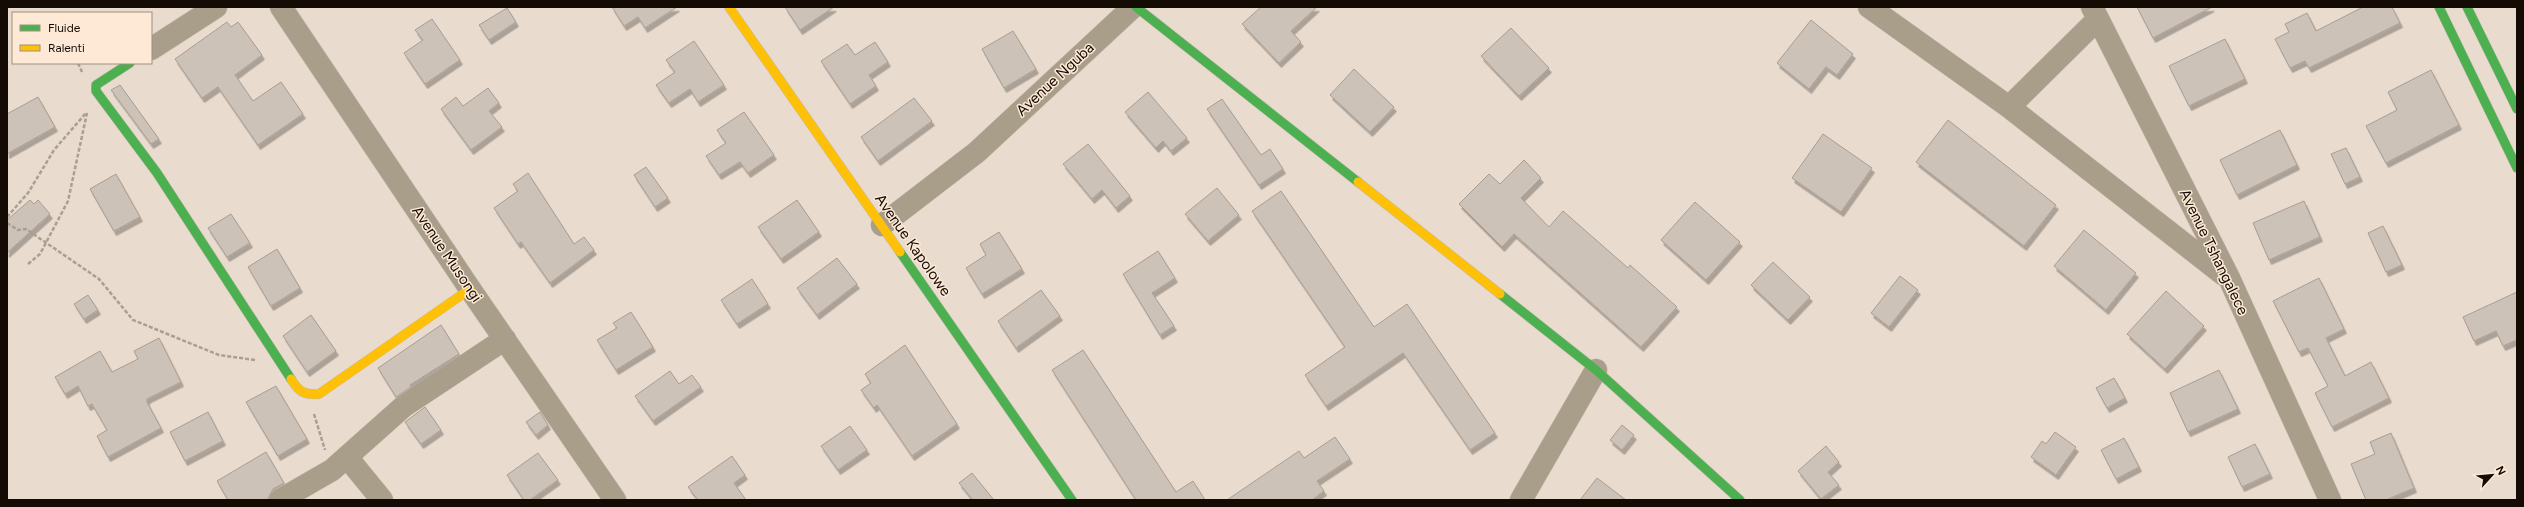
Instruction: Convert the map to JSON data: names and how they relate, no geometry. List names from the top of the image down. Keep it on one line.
{"streets":{"main road":["Avenue Kapolowe"],"street":["Avenue Nguba","Avenue Tshangalece","Avenue Musongi"]},"crossings":[["Avenue Nguba","Avenue Kapolowe"]],"legend":["Fluide","Ralenti"],"north":"top right"}
